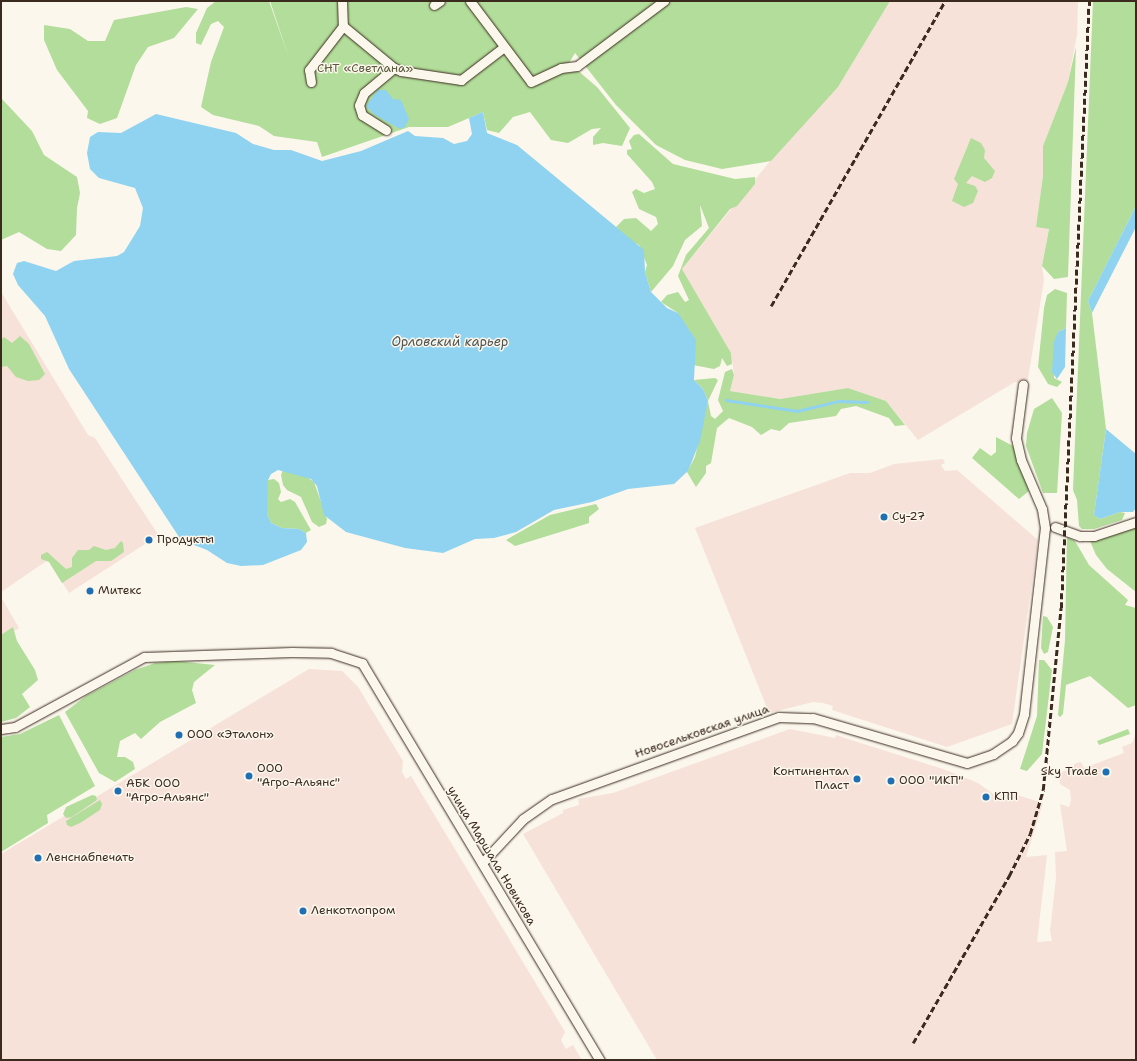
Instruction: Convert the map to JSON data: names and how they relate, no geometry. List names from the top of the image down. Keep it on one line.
{"streets":{"street":["Новосельковская улица","улица Маршала Новикова"]},"crossings":[["Новосельковская улица","улица Маршала Новикова"]],"water":["Орловский карьер"],"parks":["СНТ «Светлана»"],"places":["Су-27","Продукты","Митекс","ООО «Эталон»","Sky Trade","ООО \"Агро-Альянс\"","Континентал Пласт","ООО \"ИКП\"","АБК ООО \"Агро-Альянс\"","КПП","Ленснабпечать","Ленкотлопром"]}
